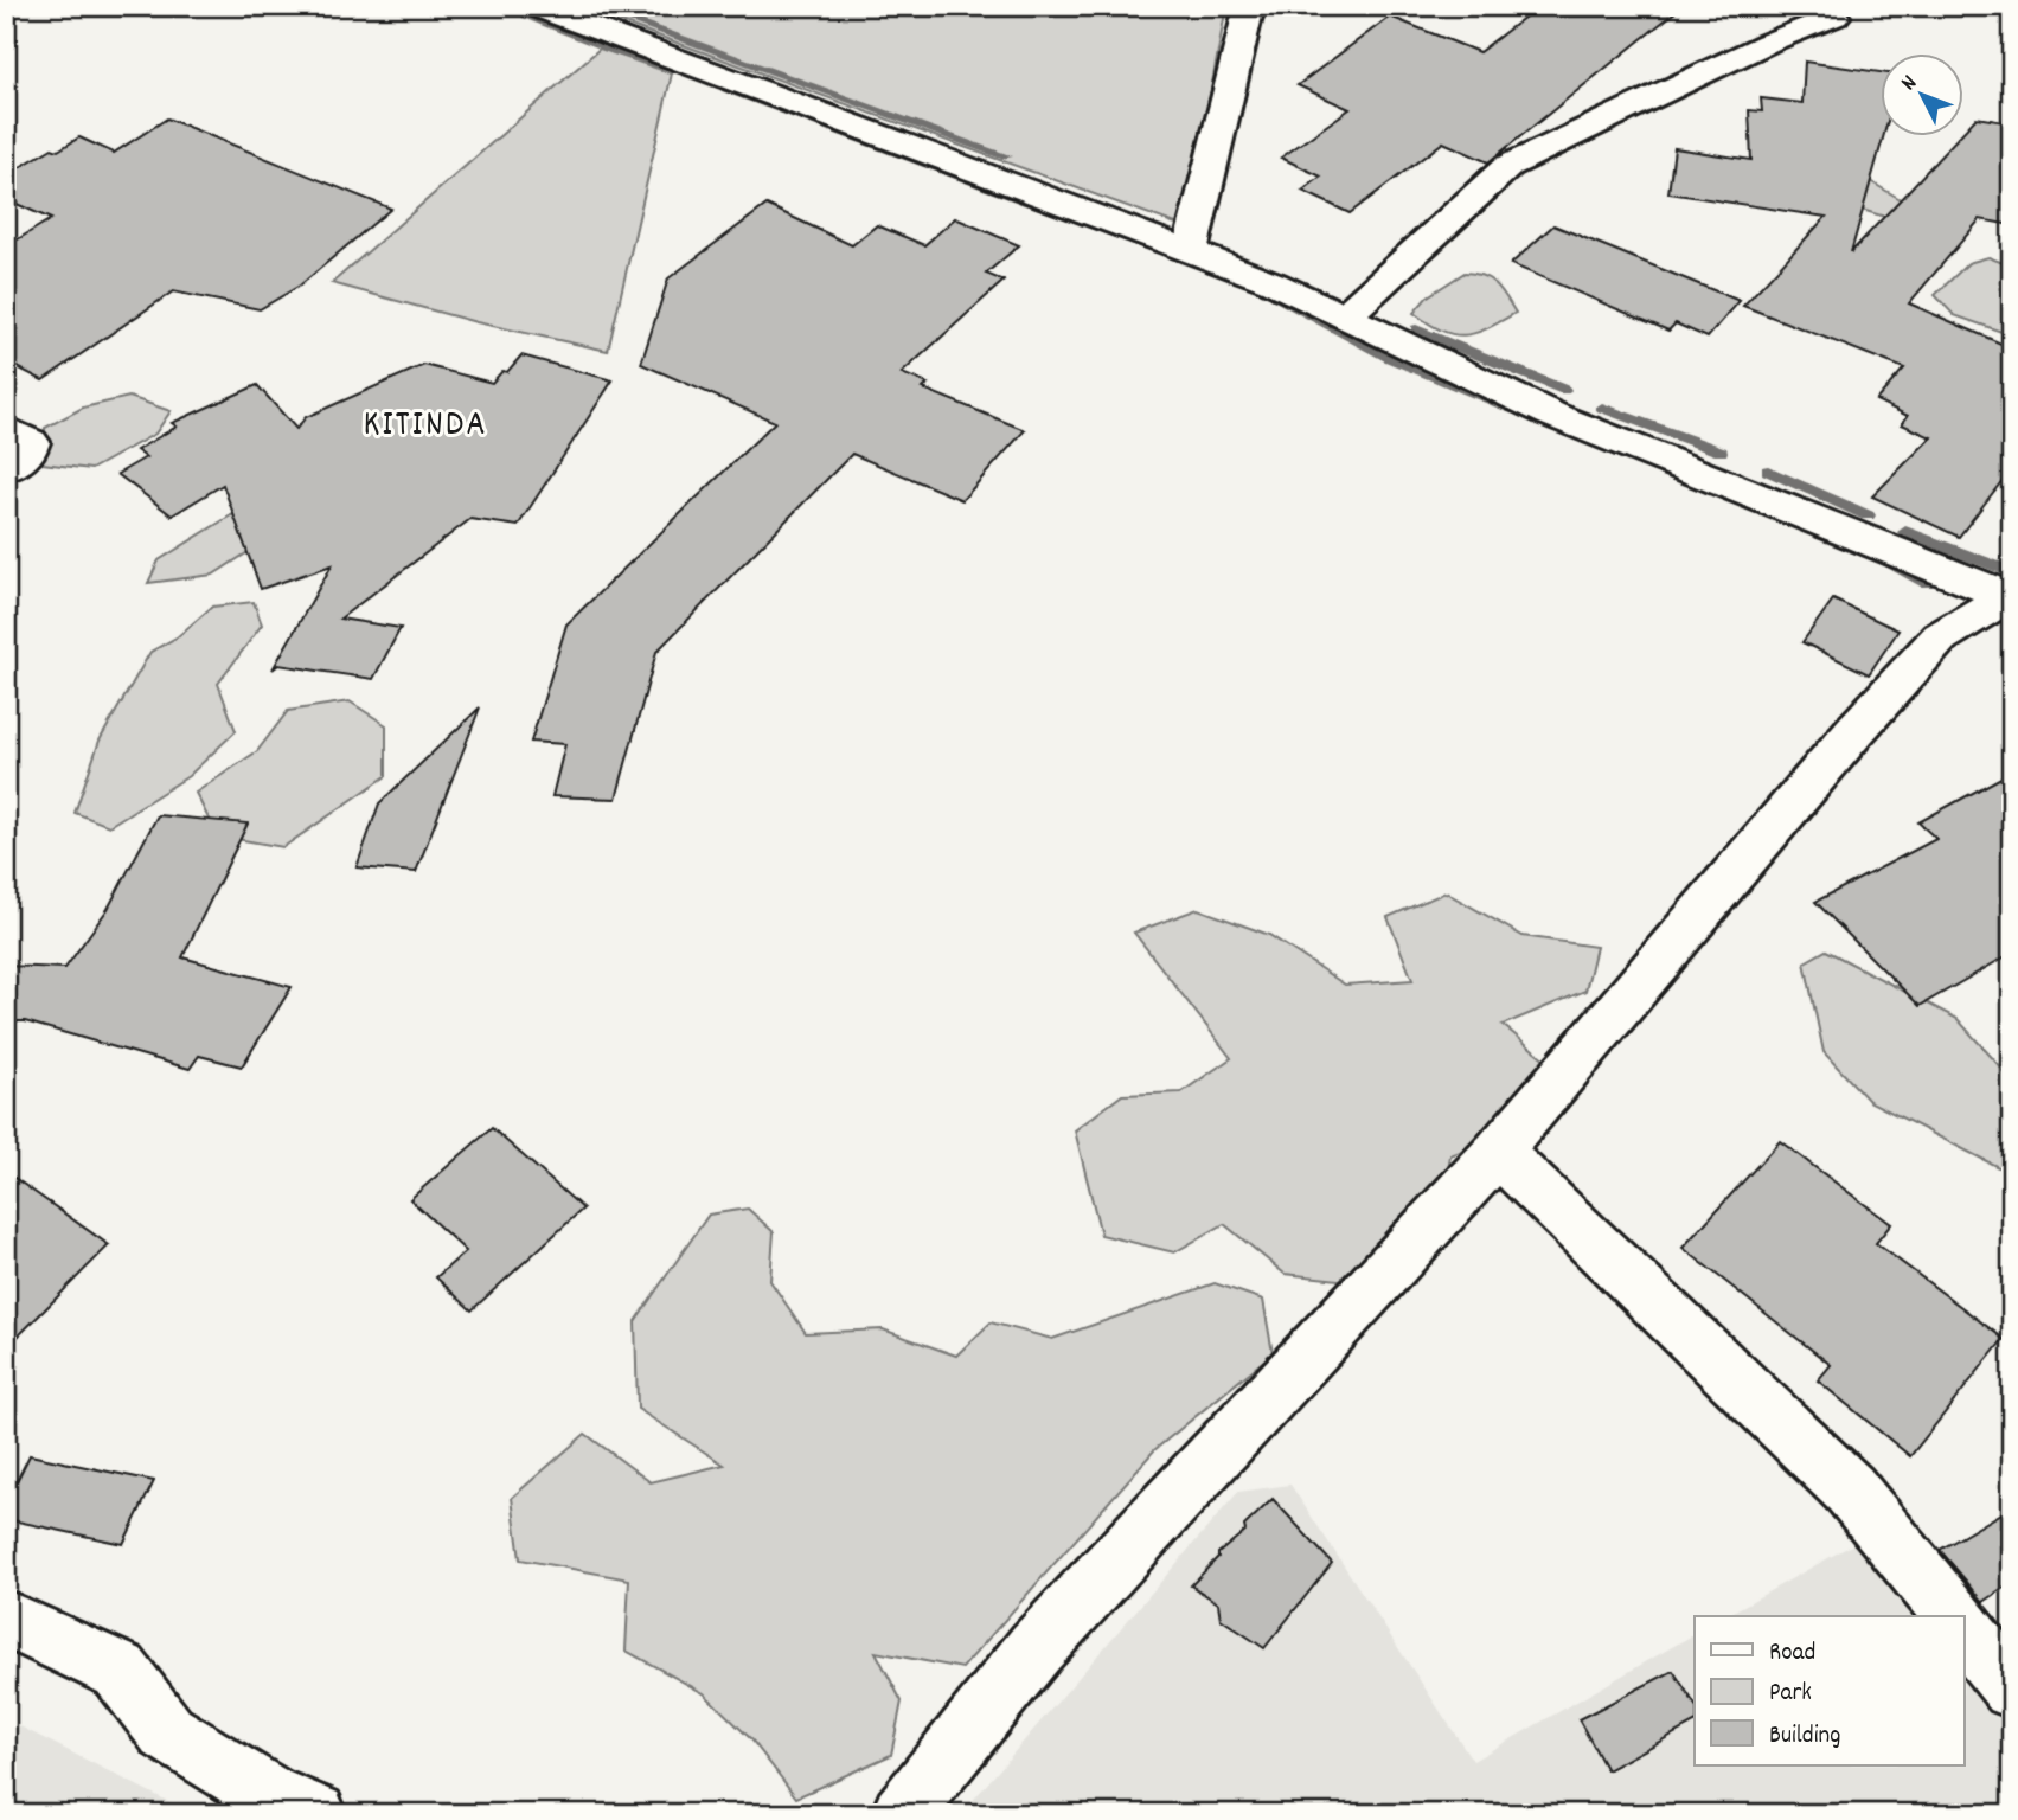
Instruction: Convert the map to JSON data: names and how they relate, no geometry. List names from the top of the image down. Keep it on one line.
{"districts":["KITINDA"],"legend":["Road","Park","Building"],"north":"top left"}
